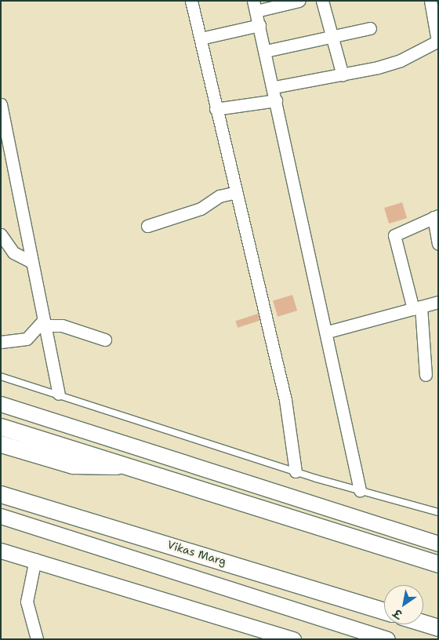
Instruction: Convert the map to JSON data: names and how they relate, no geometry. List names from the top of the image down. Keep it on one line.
{"streets":{"main road":["Vikas Marg"]},"north":"bottom left"}
